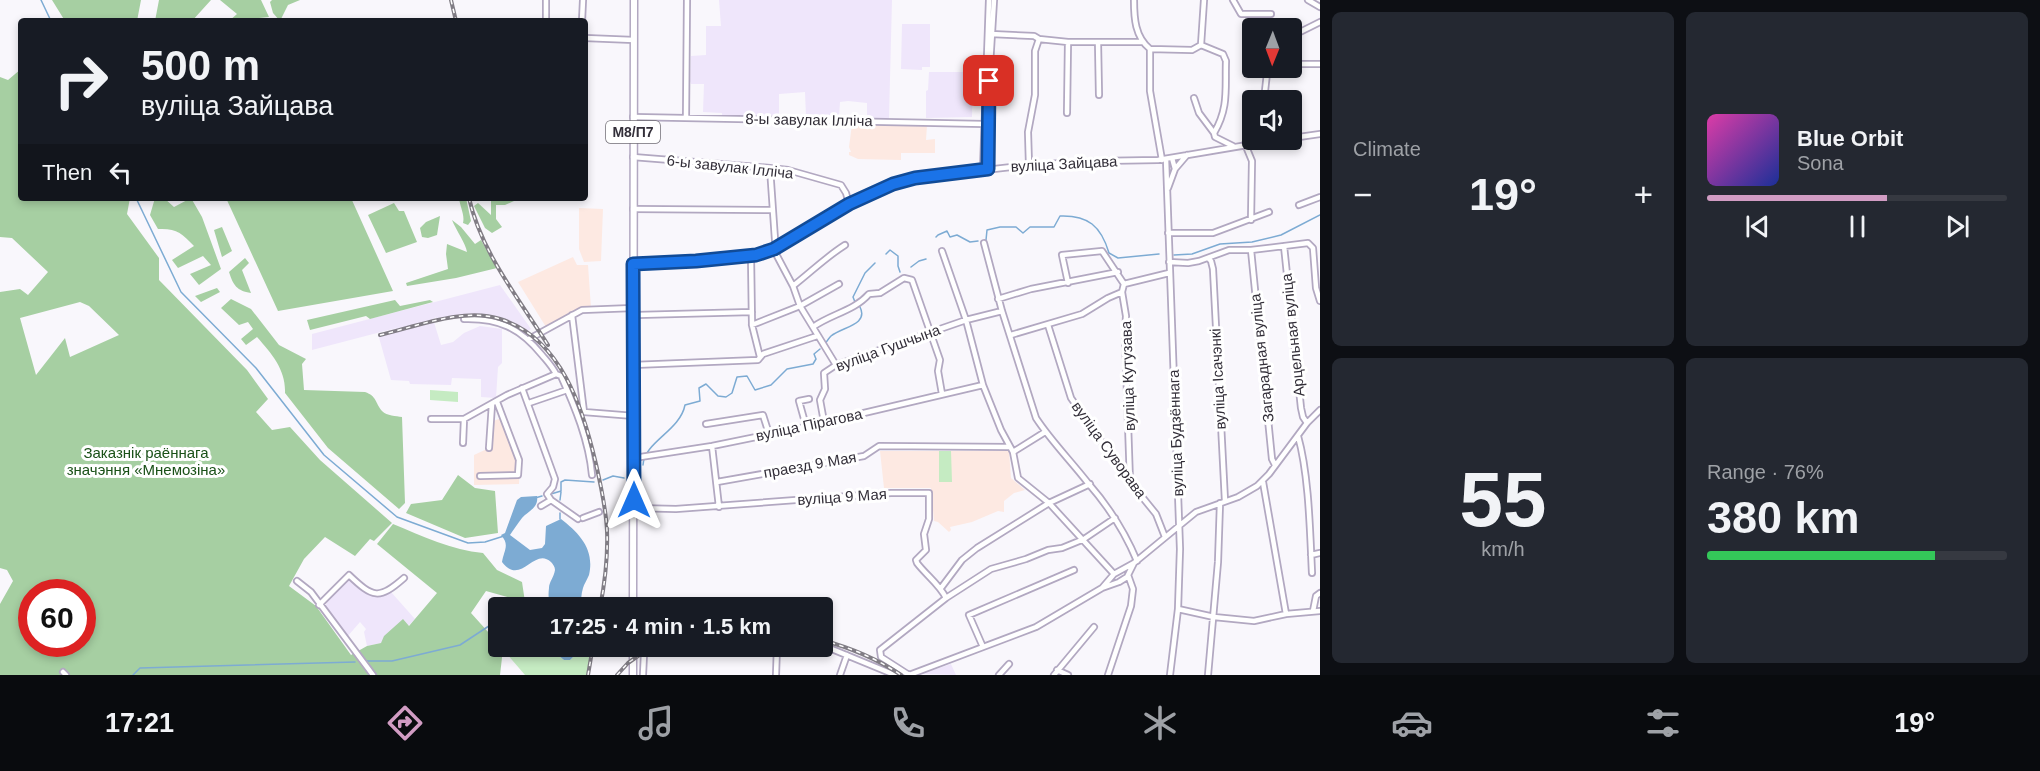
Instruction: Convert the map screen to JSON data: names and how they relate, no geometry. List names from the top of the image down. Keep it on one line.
{"streets":{"main road":["М8/П7"],"street":["8-ы завулак Ілліча","вуліца Зайцава","6-ы завулак Ілліча","Арцельная вуліца","вуліца Гушчына","Загарадная вуліца","вуліца Кутузава","вуліца Ісачэнкі","вуліца Пірагова","вуліца Будзённага","вуліца Суворава","праезд 9 Мая","вуліца 9 Мая"]},"crossings":[["8-ы завулак Ілліча","М8/П7"],["М8/П7","вуліца Зайцава"],["М8/П7","6-ы завулак Ілліча"],["М8/П7","вуліца Пірагова"],["М8/П7","вуліца 9 Мая"],["вуліца Зайцава","6-ы завулак Ілліча"],["вуліца Зайцава","вуліца Будзённага"],["вуліца Гушчына","вуліца Пірагова"],["вуліца Кутузава","вуліца Суворава"]],"parks":["Заказнік раённага значэння «Мнемозіна»"],"north":"bottom","page":{"tile":["Climate",["55","km/h"],["Range · 76%","380 km"]],"turn":["500 m","вуліца Зайцава"],"song":["Blue Orbit","Sona"],"then":"Then","heat":["−","19°","+"],"limit":"60","trip":"17:25 · 4 min · 1.5 km","tabs":["17:21","19°"]}}
